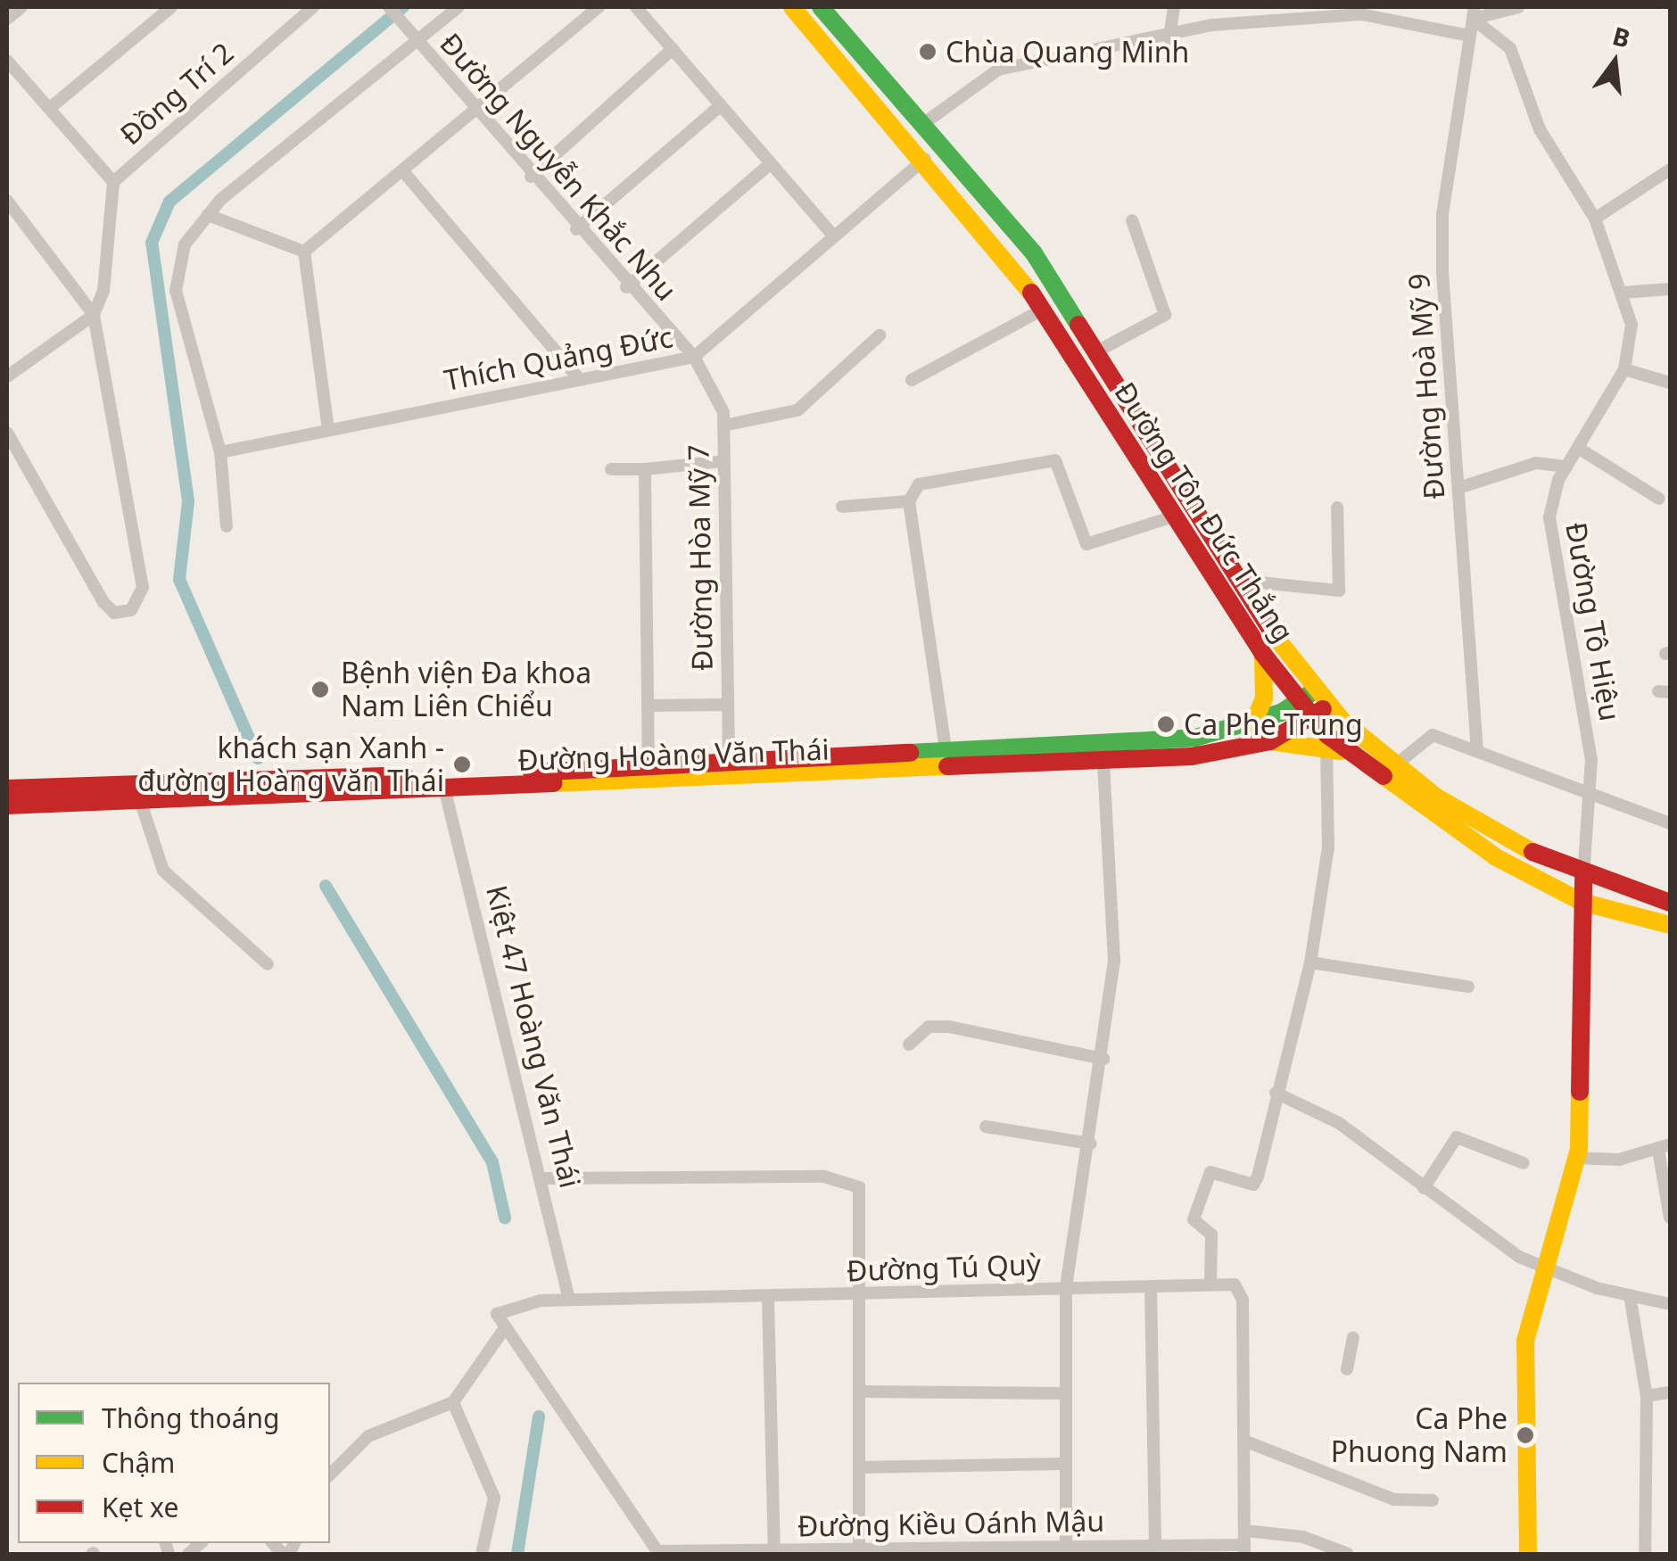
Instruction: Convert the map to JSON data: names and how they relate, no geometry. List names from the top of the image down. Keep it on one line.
{"streets":{"main road":["Đường Tôn Đức Thắng","Đường Hoàng Văn Thái"],"street":["Đồng Trí 2","Đường Nguyễn Khắc Nhu","Thích Quảng Đức","Đường Hoà Mỹ 9","Đường Hòa Mỹ 7","Đường Tô Hiệu","Kiệt 47 Hoàng Văn Thái","Đường Tú Quỳ","Đường Kiều Oánh Mậu"]},"crossings":[["Đường Nguyễn Khắc Nhu","Thích Quảng Đức"],["Đường Nguyễn Khắc Nhu","Đường Hòa Mỹ 7"],["Thích Quảng Đức","Đường Tôn Đức Thắng"],["Thích Quảng Đức","Đường Hòa Mỹ 7"],["Đường Hoà Mỹ 9","Đường Tô Hiệu"],["Đường Tôn Đức Thắng","Đường Tô Hiệu"],["Đường Tôn Đức Thắng","Đường Hoàng Văn Thái"],["Đường Hòa Mỹ 7","Đường Hoàng Văn Thái"],["Đường Hoàng Văn Thái","Kiệt 47 Hoàng Văn Thái"],["Kiệt 47 Hoàng Văn Thái","Đường Tú Quỳ"]],"places":["Chùa Quang Minh","Bệnh viện Đa khoa Nam Liên Chiểu","Ca Phe Trung","khách sạn Xanh - đường Hoàng văn Thái","Ca Phe Phuong Nam"],"legend":["Thông thoáng","Chậm","Kẹt xe"],"north":"top"}
